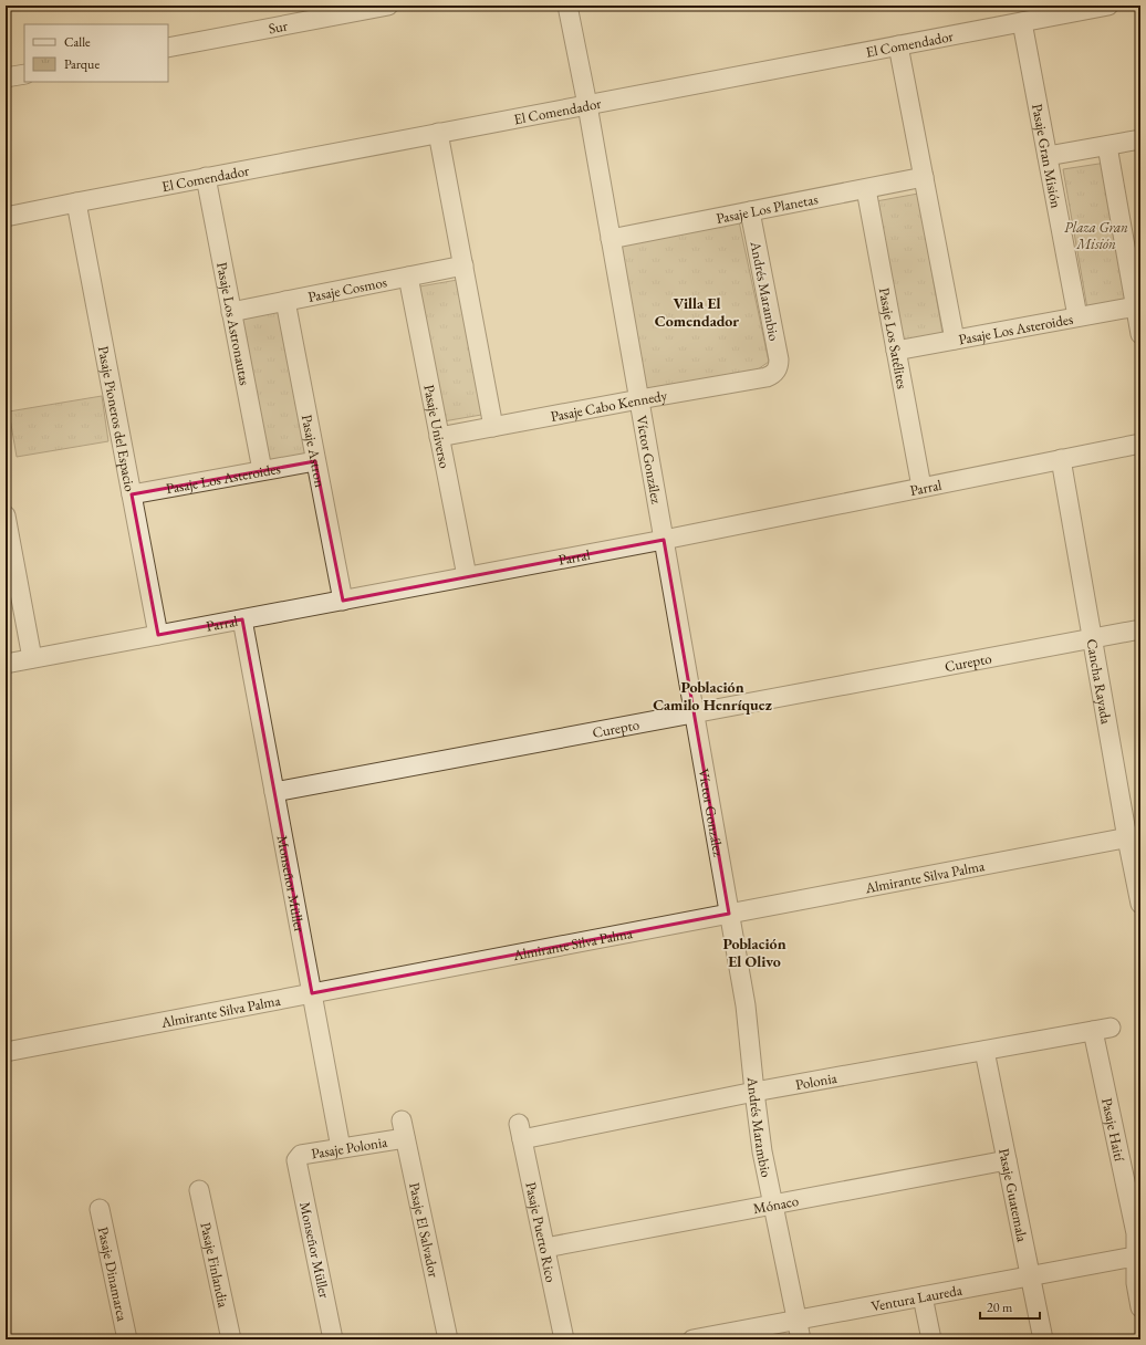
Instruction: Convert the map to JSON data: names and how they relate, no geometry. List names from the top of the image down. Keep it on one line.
{"streets":{"street":["Sur","El Comendador","Pasaje Gran Misión","Pasaje Los Planetas","Pasaje Cosmos","Andrés Marambio","Pasaje Los Astronautas","Pasaje Los Asteroides","Pasaje Los Satélites","Pasaje Cabo Kennedy","Pasaje Pioneros del Espacio","Pasaje Universo","Pasaje Astron","Víctor González","Parral","Curepto","Cancha Rayada","Almirante Silva Palma","Monseñor Müller","Polonia","Pasaje Haití","Pasaje Polonia","Pasaje Guatemala","Mónaco","Pasaje El Salvador","Pasaje Puerto Rico","Pasaje Finlandia","Pasaje Dinamarca","Ventura Laureda"]},"crossings":[["El Comendador","Pasaje Gran Misión"],["El Comendador","Pasaje Los Astronautas"],["El Comendador","Pasaje Pioneros del Espacio"],["El Comendador","Víctor González"],["Pasaje Gran Misión","Pasaje Los Asteroides"],["Pasaje Los Planetas","Andrés Marambio"],["Pasaje Los Planetas","Pasaje Los Satélites"],["Pasaje Los Planetas","Víctor González"],["Pasaje Cosmos","Pasaje Los Astronautas"],["Pasaje Cosmos","Pasaje Universo"],["Pasaje Cosmos","Pasaje Astron"],["Andrés Marambio","Pasaje Cabo Kennedy"],["Andrés Marambio","Víctor González"],["Andrés Marambio","Almirante Silva Palma"],["Andrés Marambio","Polonia"],["Andrés Marambio","Mónaco"],["Andrés Marambio","Ventura Laureda"],["Pasaje Los Astronautas","Pasaje Los Asteroides"],["Pasaje Los Asteroides","Pasaje Los Satélites"],["Pasaje Los Asteroides","Pasaje Pioneros del Espacio"],["Pasaje Los Asteroides","Pasaje Astron"],["Pasaje Los Satélites","Parral"],["Pasaje Cabo Kennedy","Pasaje Universo"],["Pasaje Cabo Kennedy","Víctor González"],["Pasaje Pioneros del Espacio","Parral"],["Pasaje Universo","Parral"],["Pasaje Astron","Parral"],["Víctor González","Parral"],["Víctor González","Curepto"],["Víctor González","Almirante Silva Palma"],["Parral","Cancha Rayada"],["Parral","Monseñor Müller"],["Curepto","Cancha Rayada"],["Curepto","Monseñor Müller"],["Cancha Rayada","Almirante Silva Palma"],["Almirante Silva Palma","Monseñor Müller"],["Monseñor Müller","Pasaje Polonia"],["Polonia","Pasaje Haití"],["Polonia","Pasaje Guatemala"],["Polonia","Pasaje Puerto Rico"],["Pasaje Haití","Ventura Laureda"],["Pasaje Polonia","Pasaje El Salvador"],["Pasaje Guatemala","Mónaco"],["Pasaje Guatemala","Ventura Laureda"],["Mónaco","Pasaje Puerto Rico"]],"districts":["Villa El Comendador","Población Camilo Henríquez","Población El Olivo"],"parks":["Plaza Gran Misión"],"legend":["Calle","Parque"],"scale_bar":"20 m"}
